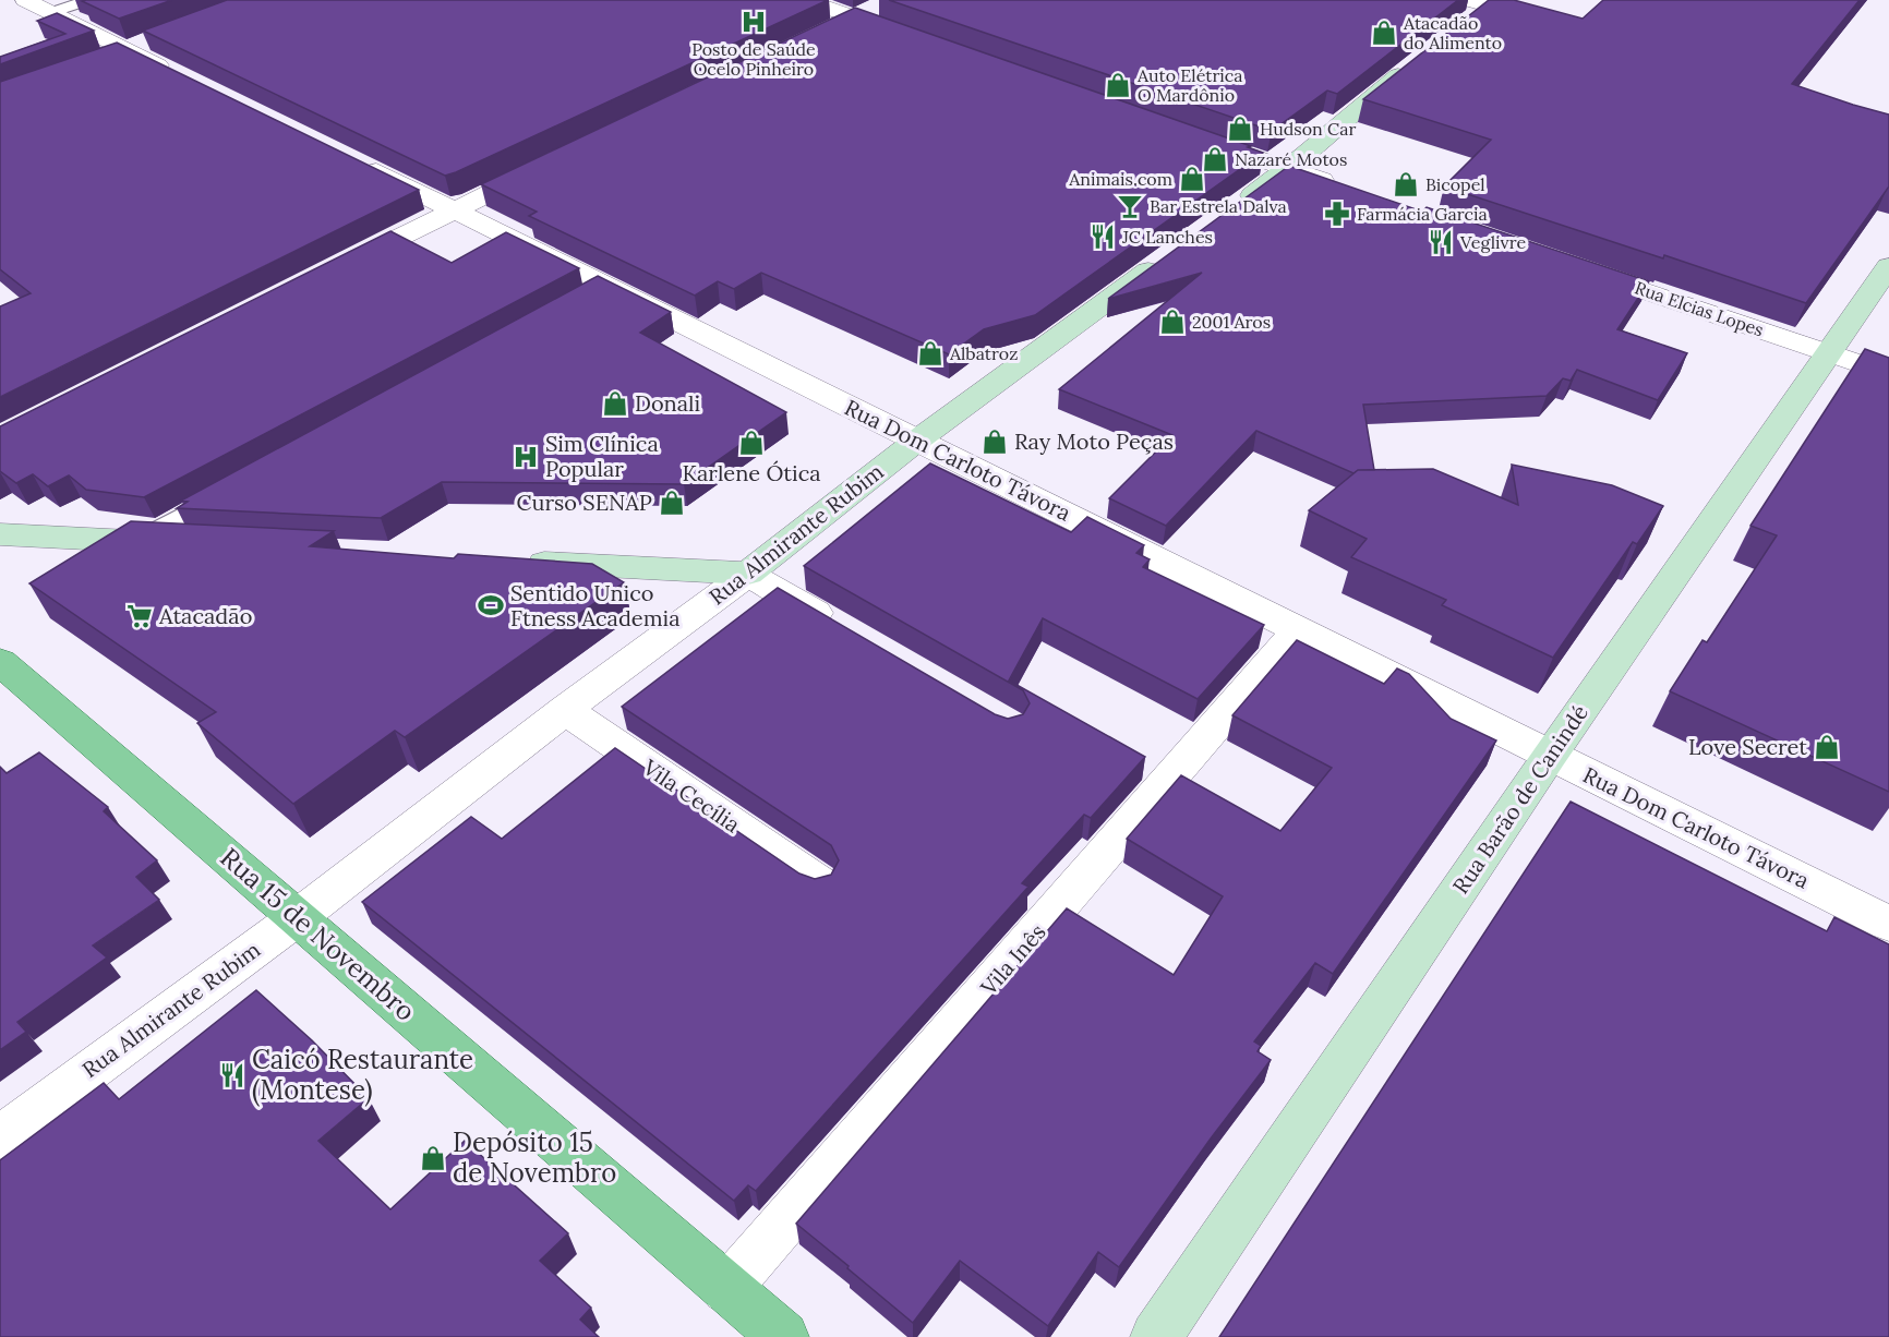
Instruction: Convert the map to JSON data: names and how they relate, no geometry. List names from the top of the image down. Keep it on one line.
{"streets":{"main road":["Rua Almirante Rubim","Rua Barão de Canindé","Rua 15 de Novembro"],"street":["Rua Elcias Lopes","Rua Dom Carloto Távora","Vila Cecília","Vila Inês"]},"crossings":[["Rua Elcias Lopes","Rua Barão de Canindé"],["Rua Dom Carloto Távora","Rua Almirante Rubim"],["Rua Dom Carloto Távora","Rua Barão de Canindé"],["Rua Dom Carloto Távora","Vila Inês"],["Rua Almirante Rubim","Vila Cecília"],["Rua Almirante Rubim","Rua 15 de Novembro"],["Rua 15 de Novembro","Vila Inês"]],"places":{"hospital":["Posto de Saúde Ocelo Pinheiro","Sim Clínica Popular"],"shop":["Atacadão do Alimento","Auto Elétrica O Mardônio","Hudson Car","Nazaré Motos","Animais.com","Bicopel","2001 Aros","Albatroz","Donali","Ray Moto Peças","Karlene Ótica","Curso SENAP","Love Secret","Depósito 15 de Novembro"],"bar":["Bar Estrela Dalva"],"pharmacy":["Farmácia Garcia"],"restaurant":["JC Lanches","Veglivre","Caicó Restaurante (Montese)"],"sports":["Sentido Unico Ftness Academia"],"supermarket":["Atacadão"]}}
